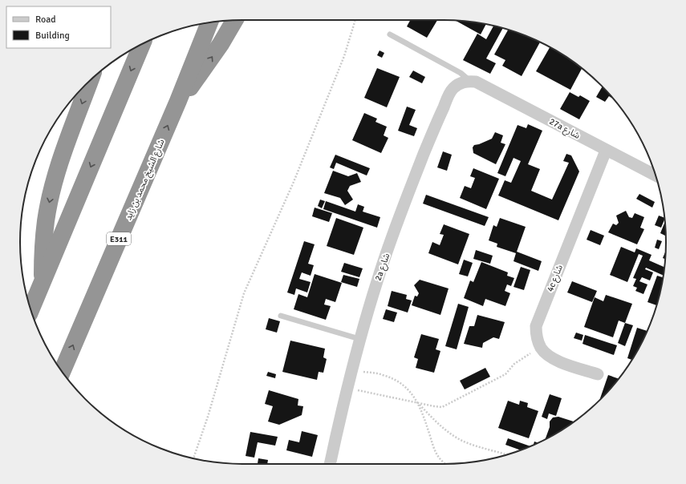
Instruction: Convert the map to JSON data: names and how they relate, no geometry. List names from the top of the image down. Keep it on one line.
{"streets":{"highway":["شارع الشيخ محمد بن زايد","E311"],"street":["27a شارع","2a شارع","4c شارع"]},"crossings":[["27a شارع","2a شارع"],["27a شارع","4c شارع"]],"legend":["Road","Building"]}
